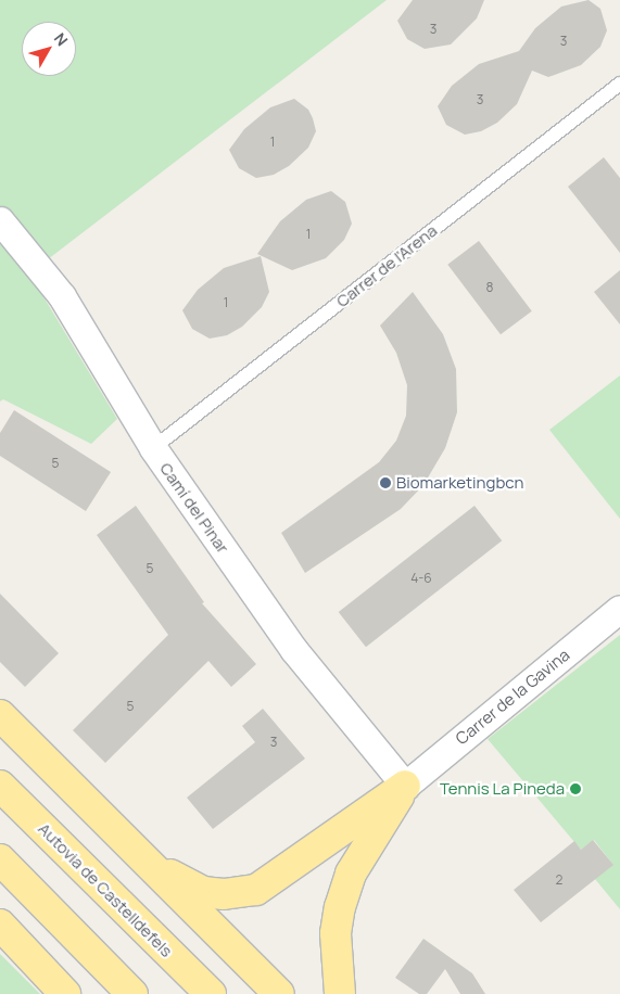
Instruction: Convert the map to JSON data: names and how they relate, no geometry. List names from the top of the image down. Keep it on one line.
{"streets":{"highway":["Autovia de Castelldefels"],"street":["Camí del Pinar","Carrer de la Gavina"],"lane":["Carrer de l'Arena"]},"crossings":[["Carrer de l'Arena","Camí del Pinar"],["Camí del Pinar","Carrer de la Gavina"]],"places":["Biomarketingbcn","Tennis La Pineda"],"house_numbers":["3","3","3","1","1","8","1","5","5","4-6","5","3","2"],"north":"top right"}
